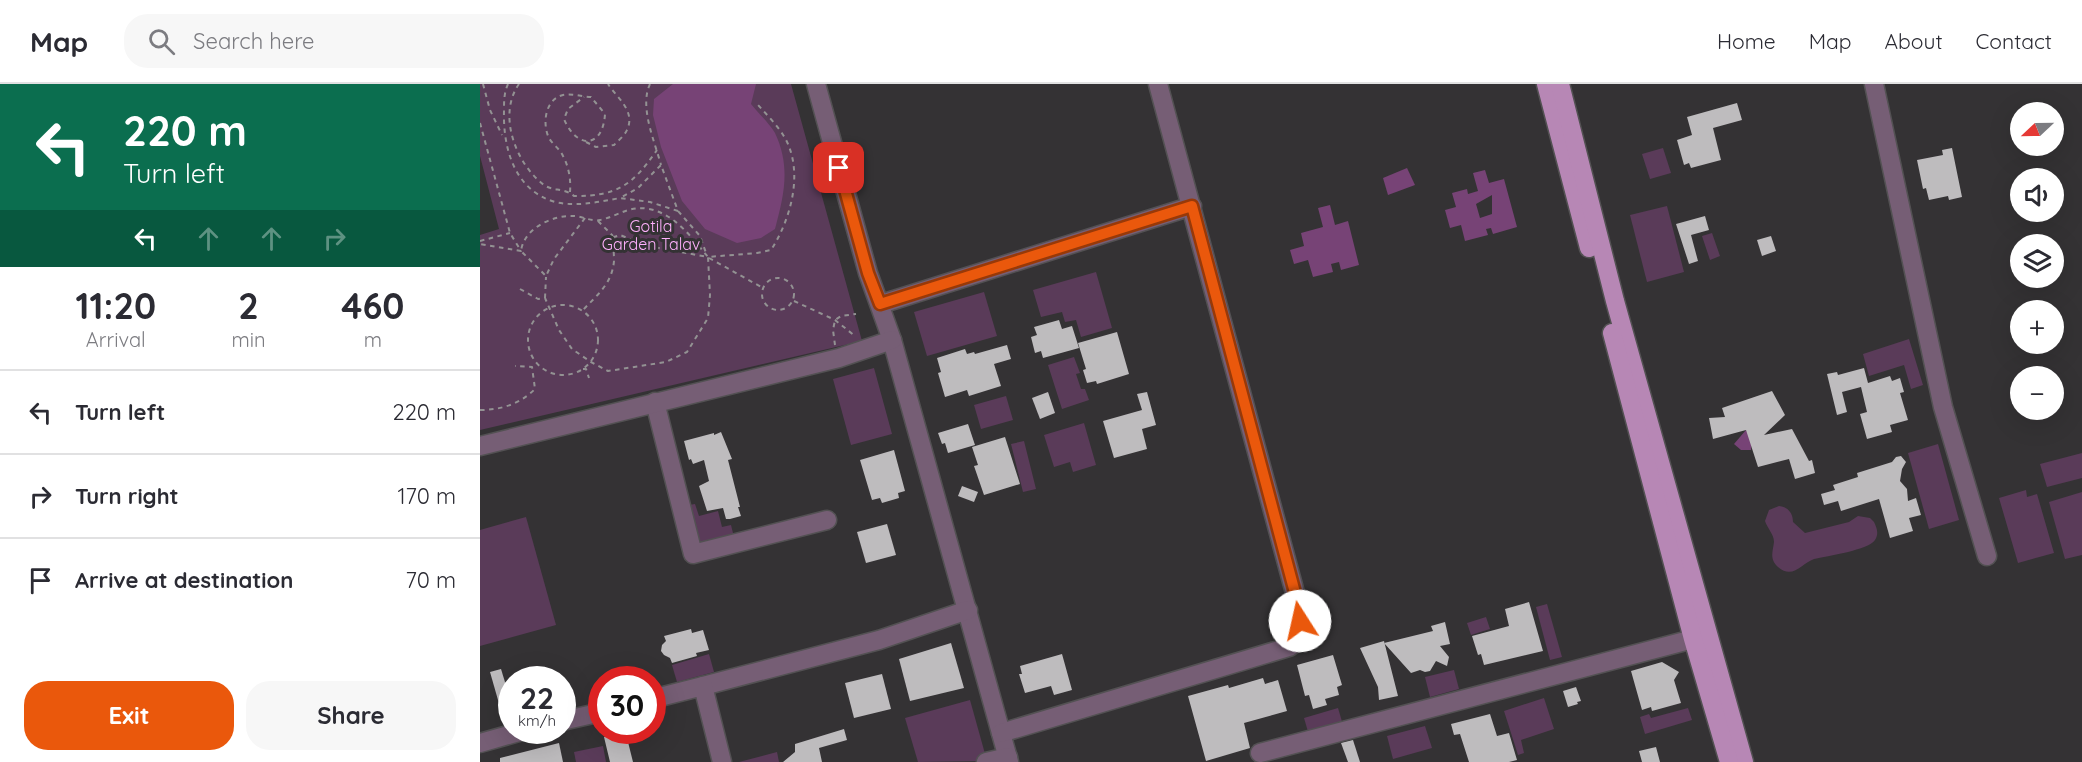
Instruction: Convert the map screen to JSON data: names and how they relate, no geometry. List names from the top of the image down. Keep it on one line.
{"parks":["Gotila Garden Talav"],"north":"left","page":{"header":"Map","search":"Search here","nav":["Home","Map","About","Contact"],"turn":["220 m","Turn left"],"map_buttons":["+","−"],"eta":["11:20","Arrival","2","min","460","m"],"list":[{"name":"Turn left","value":"220 m"},{"name":"Turn right","value":"170 m"},{"name":"Arrive at destination","value":"70 m"}],"speed":"22 km/h","limit":"30","buttons":["Exit","Share"]}}
